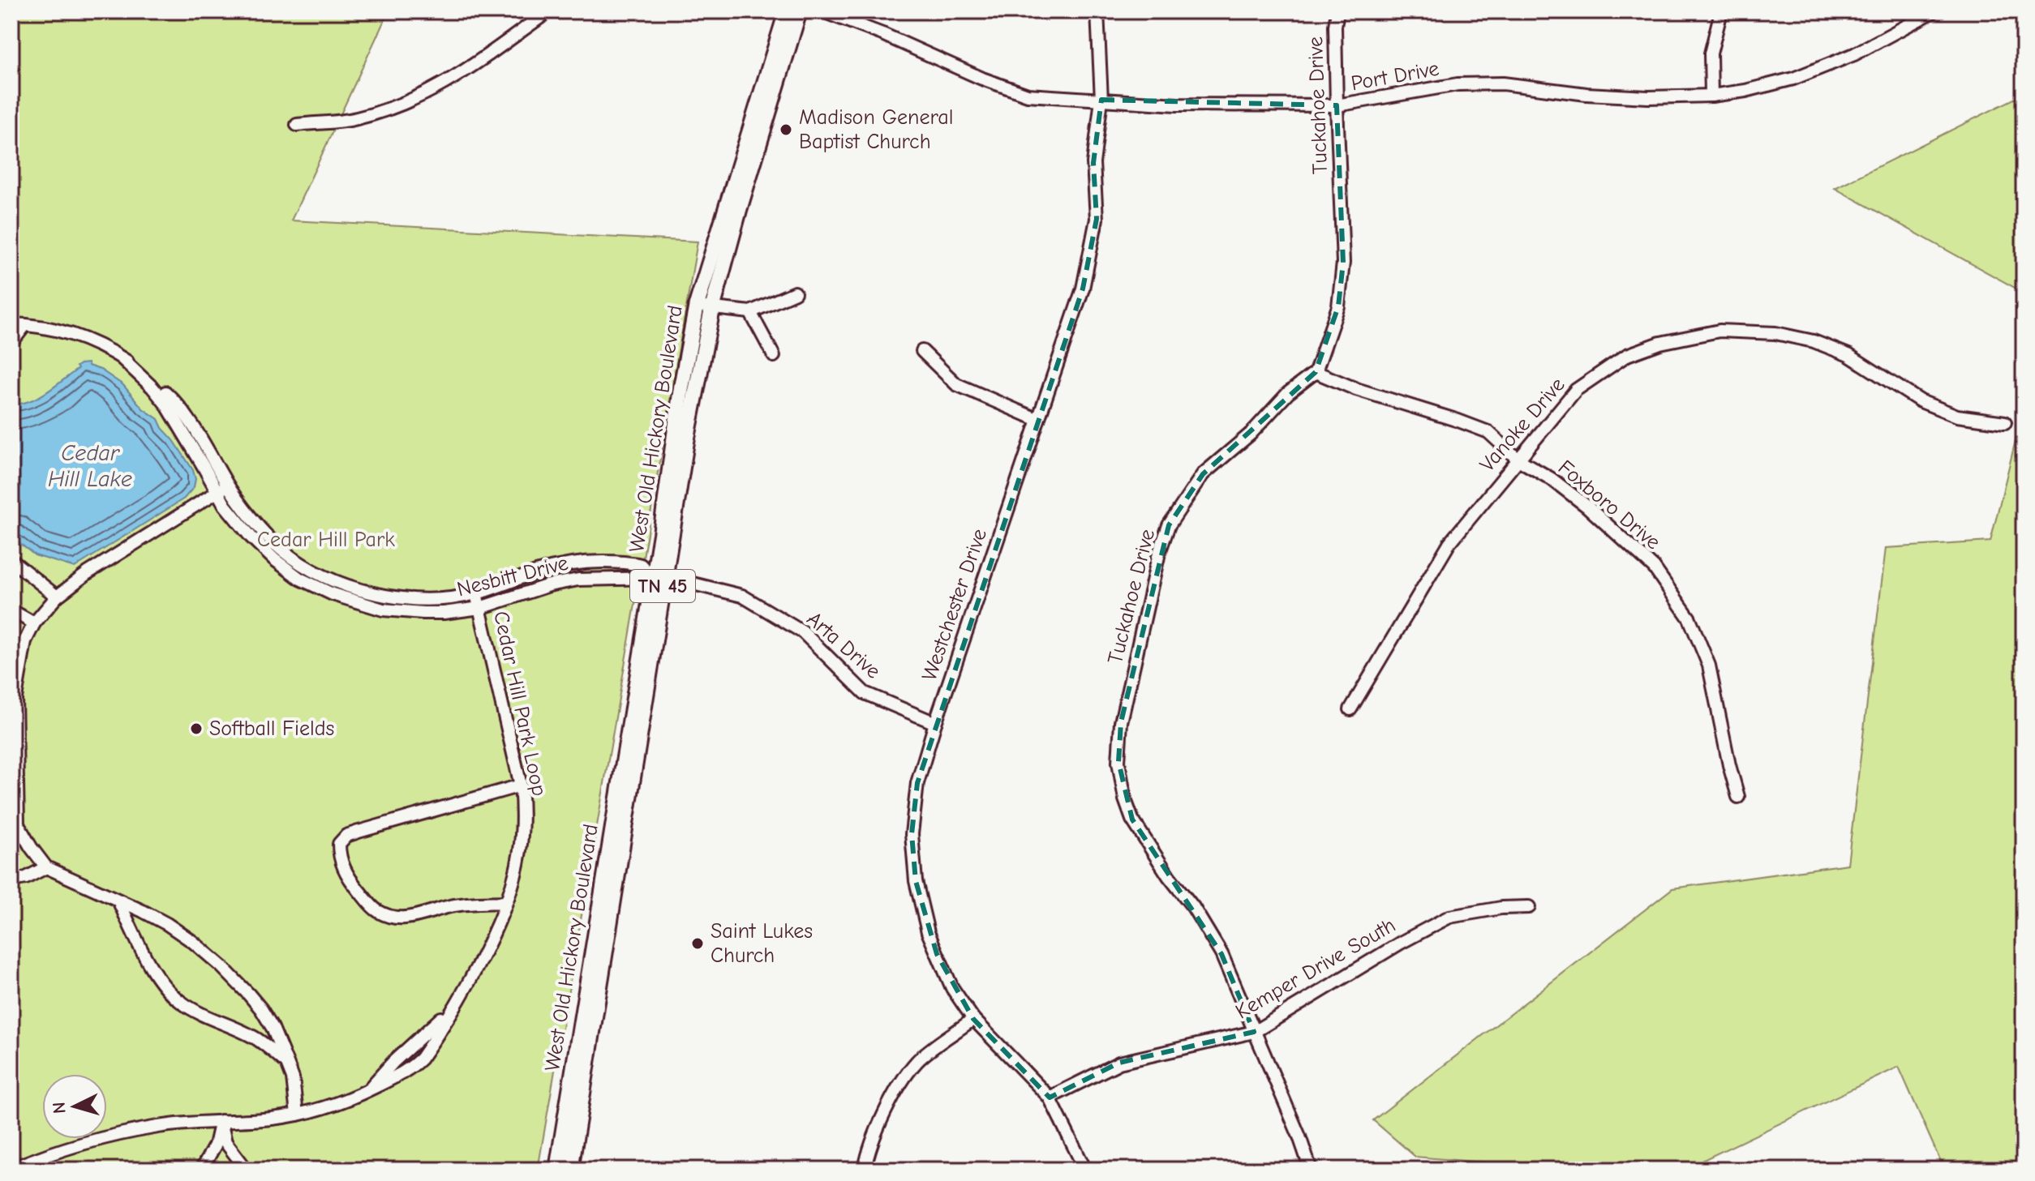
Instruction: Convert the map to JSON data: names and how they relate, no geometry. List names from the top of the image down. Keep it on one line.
{"streets":{"main road":["West Old Hickory Boulevard","TN 45"],"street":["Port Drive","Tuckahoe Drive","Vanoke Drive","Foxboro Drive","Nesbitt Drive","Westchester Drive","Arta Drive","Cedar Hill Park Loop","Kemper Drive South"]},"crossings":[["Port Drive","Tuckahoe Drive"],["Port Drive","Westchester Drive"],["Tuckahoe Drive","Foxboro Drive"],["Tuckahoe Drive","Kemper Drive South"],["Vanoke Drive","Foxboro Drive"],["West Old Hickory Boulevard","Nesbitt Drive"],["West Old Hickory Boulevard","Arta Drive"],["Nesbitt Drive","Arta Drive"],["Nesbitt Drive","Cedar Hill Park Loop"],["Westchester Drive","Arta Drive"],["Westchester Drive","Kemper Drive South"]],"water":["Cedar Hill Lake"],"parks":["Cedar Hill Park"],"places":["Madison General Baptist Church","Softball Fields","Saint Lukes Church"],"north":"left"}
